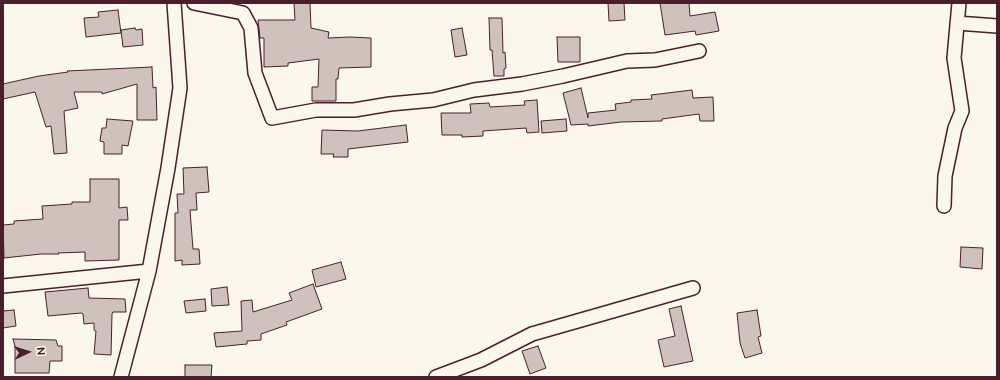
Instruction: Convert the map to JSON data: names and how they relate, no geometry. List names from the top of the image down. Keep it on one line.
{"north":"right"}
